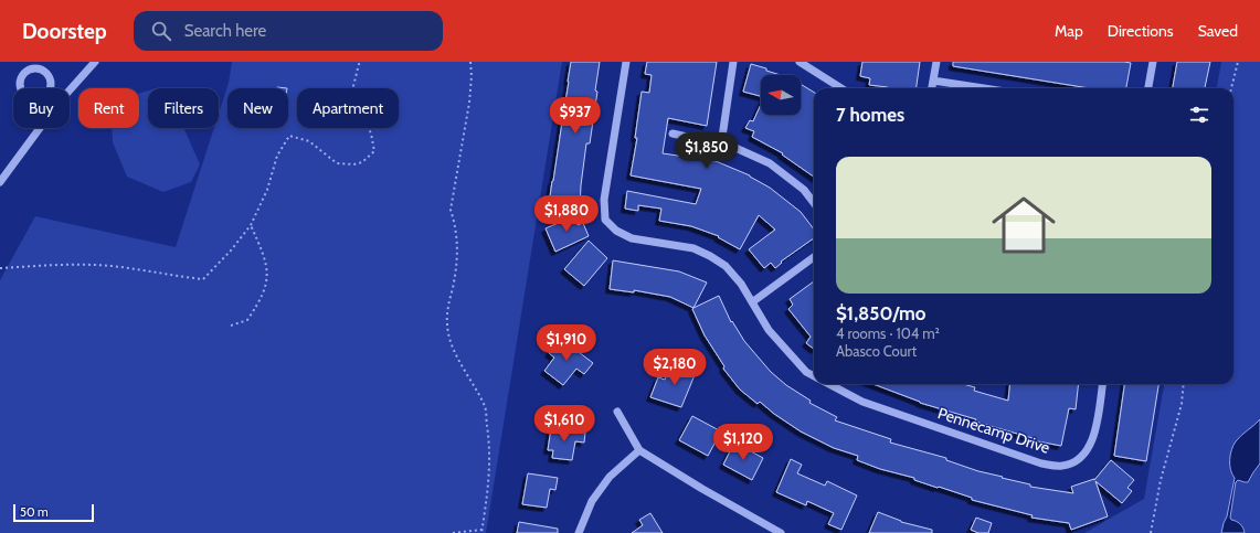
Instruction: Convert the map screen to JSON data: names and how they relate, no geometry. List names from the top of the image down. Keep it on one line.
{"streets":{"street":["Pennecamp Drive"]},"scale_bar":"50 m","north":"left","page":{"header":"Doorstep","search":"Search here","nav":["Map","Directions","Saved"],"chip":["Buy","Rent","Filters","New","Apartment"],"heading":"7 homes","price":["$937","$1,850","$1,880","$1,910","$2,180","$1,610","$1,120"],"list":[{"name":"$1,850/mo","note":"4 rooms · 104 m² · Abasco Court"}],"scale":"50 m"}}
